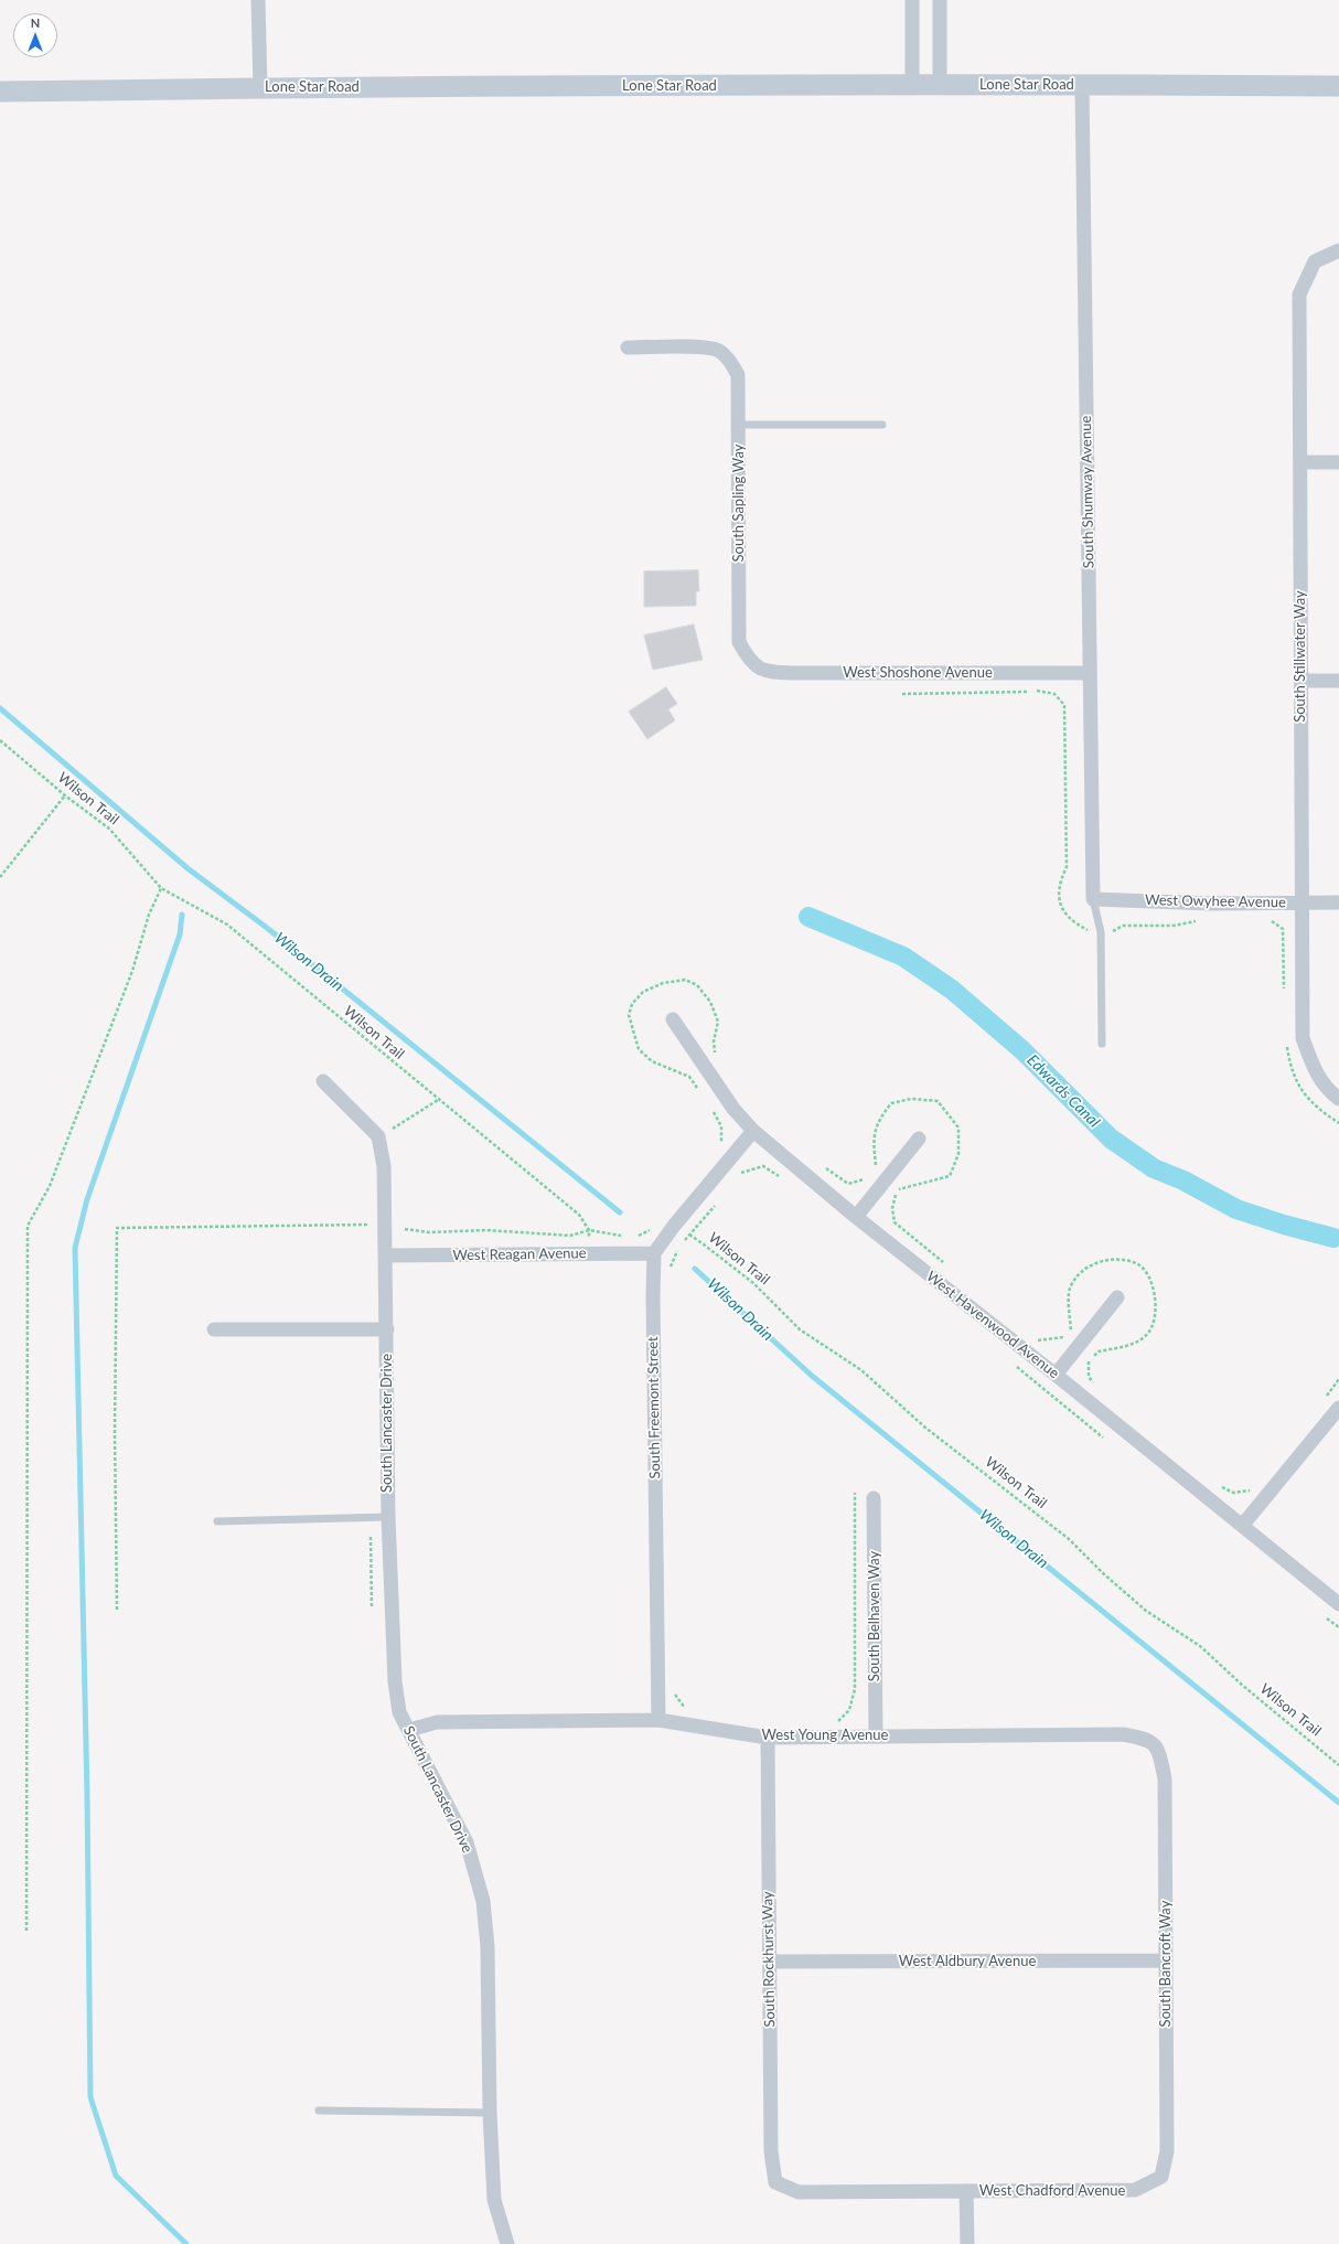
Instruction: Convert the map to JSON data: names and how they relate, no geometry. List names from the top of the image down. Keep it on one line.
{"streets":{"main road":["Lone Star Road"],"street":["South Shumway Avenue","South Sapling Way","South Stillwater Way","West Shoshone Avenue","West Owyhee Avenue","West Reagan Avenue","West Havenwood Avenue","South Freemont Street","South Lancaster Drive","South Belhaven Way","West Young Avenue","South Rockhurst Way","West Aldbury Avenue","South Bancroft Way","West Chadford Avenue"],"path":["Wilson Trail"]},"crossings":[["Lone Star Road","South Shumway Avenue"],["South Shumway Avenue","West Shoshone Avenue"],["South Shumway Avenue","West Owyhee Avenue"],["South Sapling Way","West Shoshone Avenue"],["South Stillwater Way","West Owyhee Avenue"],["Wilson Trail","West Reagan Avenue"],["West Reagan Avenue","South Freemont Street"],["West Reagan Avenue","South Lancaster Drive"],["South Freemont Street","West Young Avenue"],["South Lancaster Drive","West Young Avenue"],["South Belhaven Way","West Young Avenue"],["West Young Avenue","South Rockhurst Way"],["West Young Avenue","South Bancroft Way"],["South Rockhurst Way","West Aldbury Avenue"],["South Rockhurst Way","West Chadford Avenue"],["West Aldbury Avenue","South Bancroft Way"],["South Bancroft Way","West Chadford Avenue"]],"water":["Wilson Drain","Edwards Canal"],"north":"top"}
